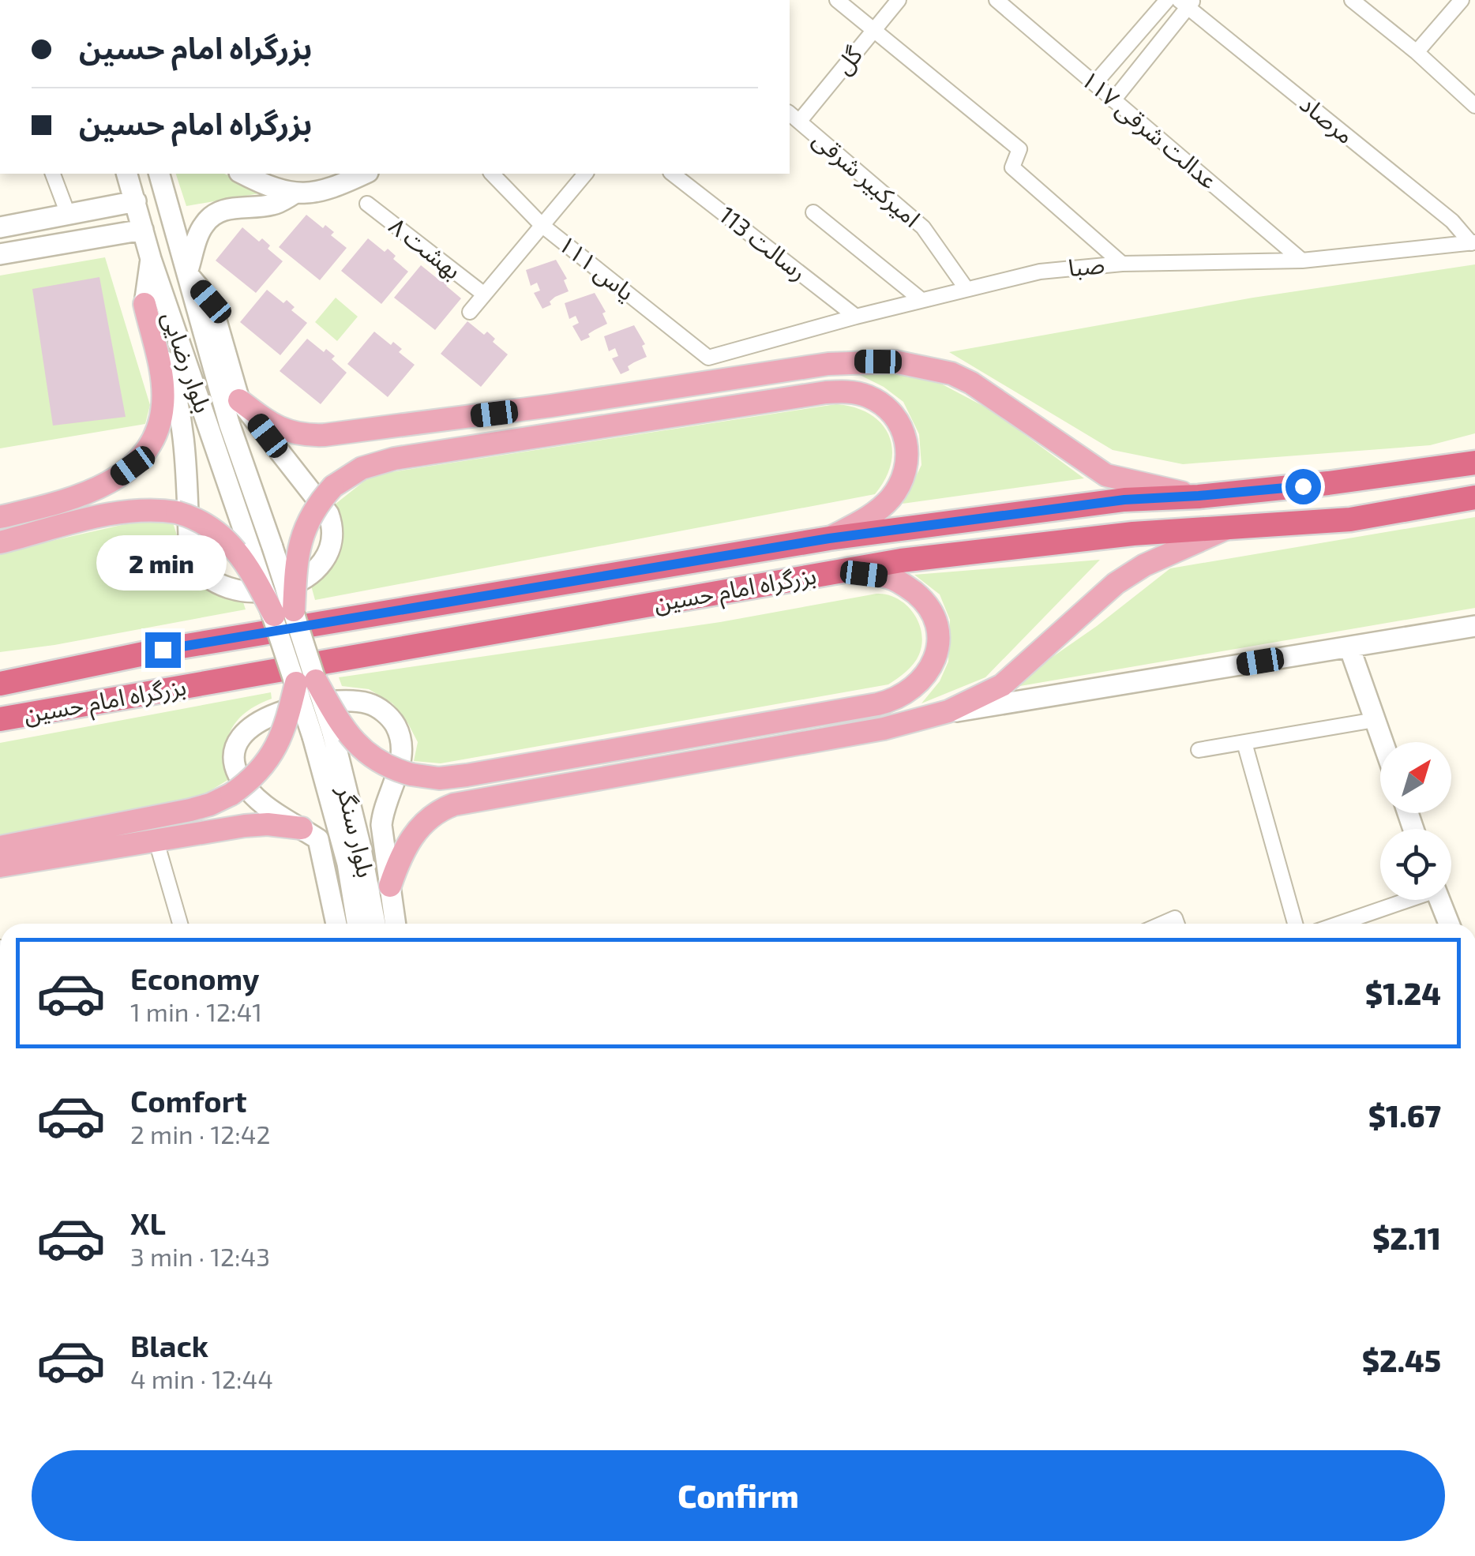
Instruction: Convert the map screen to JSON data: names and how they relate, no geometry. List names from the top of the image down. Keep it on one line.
{"streets":{"highway":["بزرگراه امام حسین"],"main road":["بلوار رضایی","بلوار سنگر"],"street":["گل","مرصاد","۱۱۷ عدالت شرقی","امیرکبیر شرقی","رسالت 113","۸ بهشت","صبا","یاس ۱۱۱"]},"crossings":[["گل","امیرکبیر شرقی"],["مرصاد","صبا"],["۱۱۷ عدالت شرقی","صبا"],["امیرکبیر شرقی","صبا"],["رسالت 113","صبا"],["صبا","یاس ۱۱۱"]],"north":"top right","page":{"banner":["بزرگراه امام حسین","بزرگراه امام حسین"],"bubble":"2 min","list":[{"name":"Economy","note":"1 min · 12:41","value":"$1.24"},{"name":"Comfort","note":"2 min · 12:42","value":"$1.67"},{"name":"XL","note":"3 min · 12:43","value":"$2.11"},{"name":"Black","note":"4 min · 12:44","value":"$2.45"}],"buttons":"Confirm"}}
